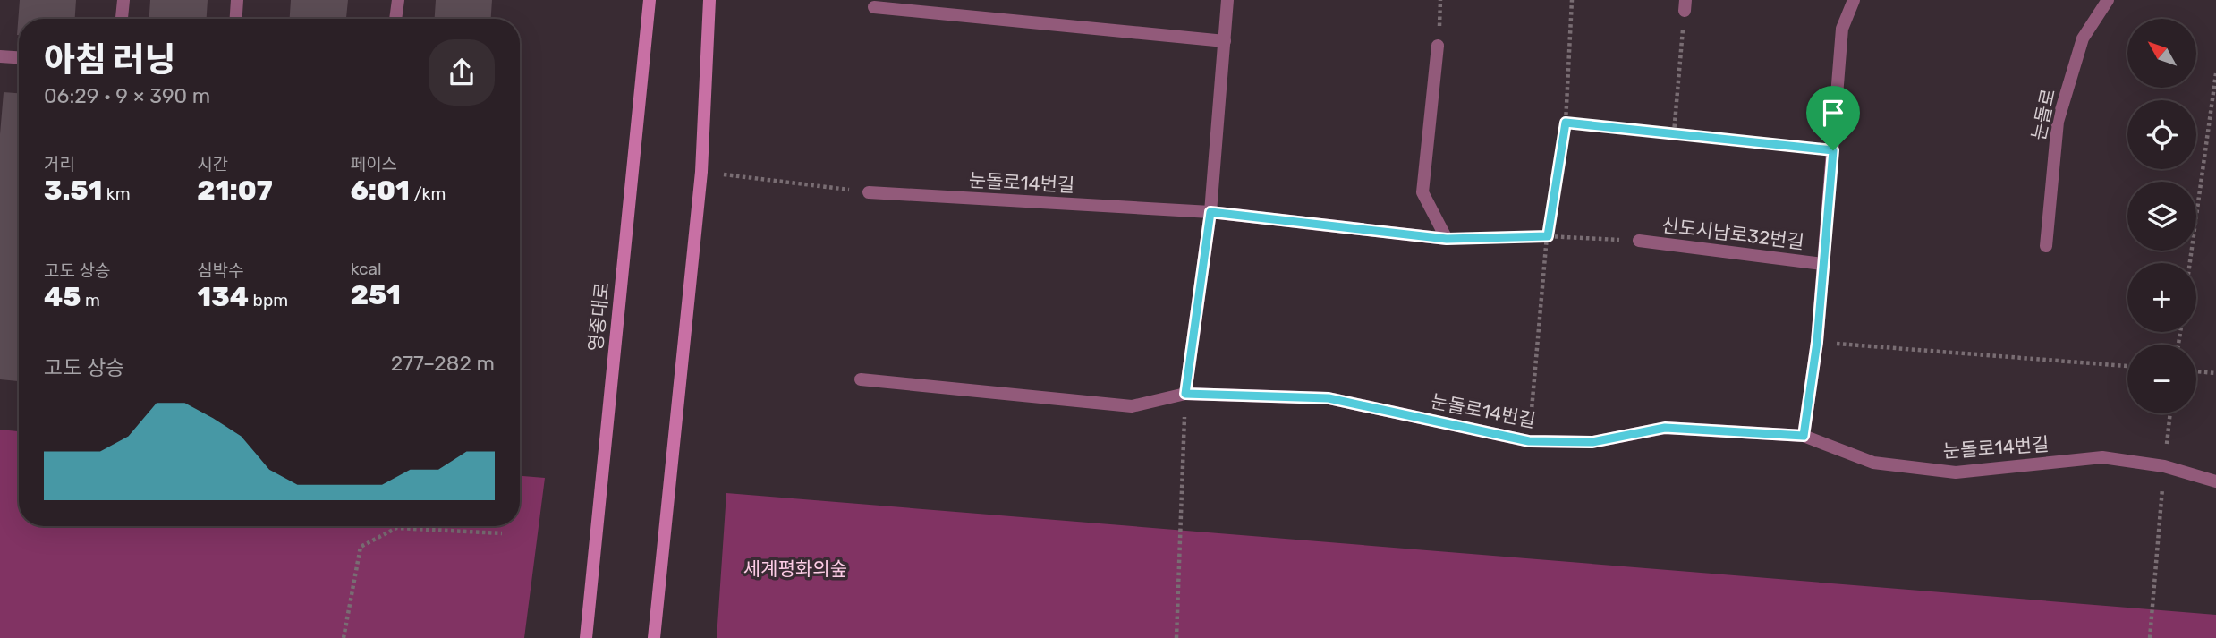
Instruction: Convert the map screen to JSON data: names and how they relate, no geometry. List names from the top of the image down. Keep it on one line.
{"streets":{"main road":["영종대로"],"street":["눈돌로","눈돌로14번길","신도시남로32번길"]},"crossings":[["눈돌로14번길","신도시남로32번길"]],"parks":["세계평화의숲"],"north":"top left","page":{"map_buttons":["+","−"],"heading":["아침 러닝","06:29 · 9 × 390 m"],"stats":[["거리","3.51 km"],["시간","21:07"],["페이스","6:01 /km"],["고도 상승","45 m"],["심박수","134 bpm"],["kcal","251"]],"chart":["고도 상승","277–282 m"]}}
